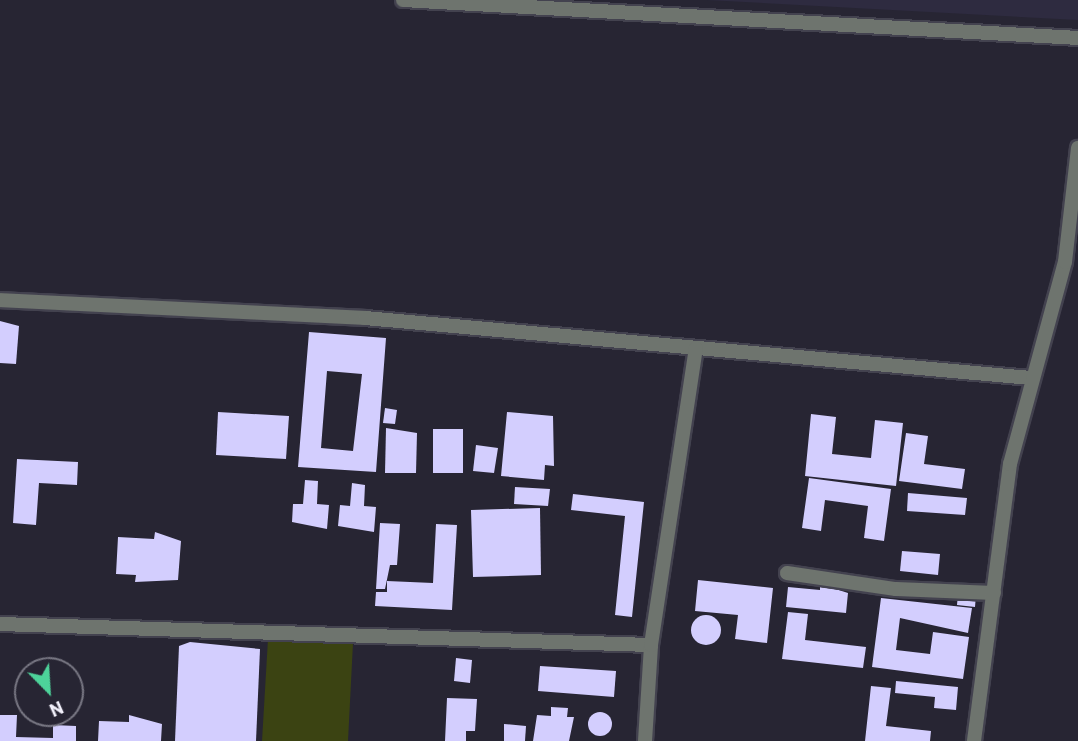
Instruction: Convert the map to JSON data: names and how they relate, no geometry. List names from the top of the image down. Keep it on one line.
{"north":"bottom right"}
